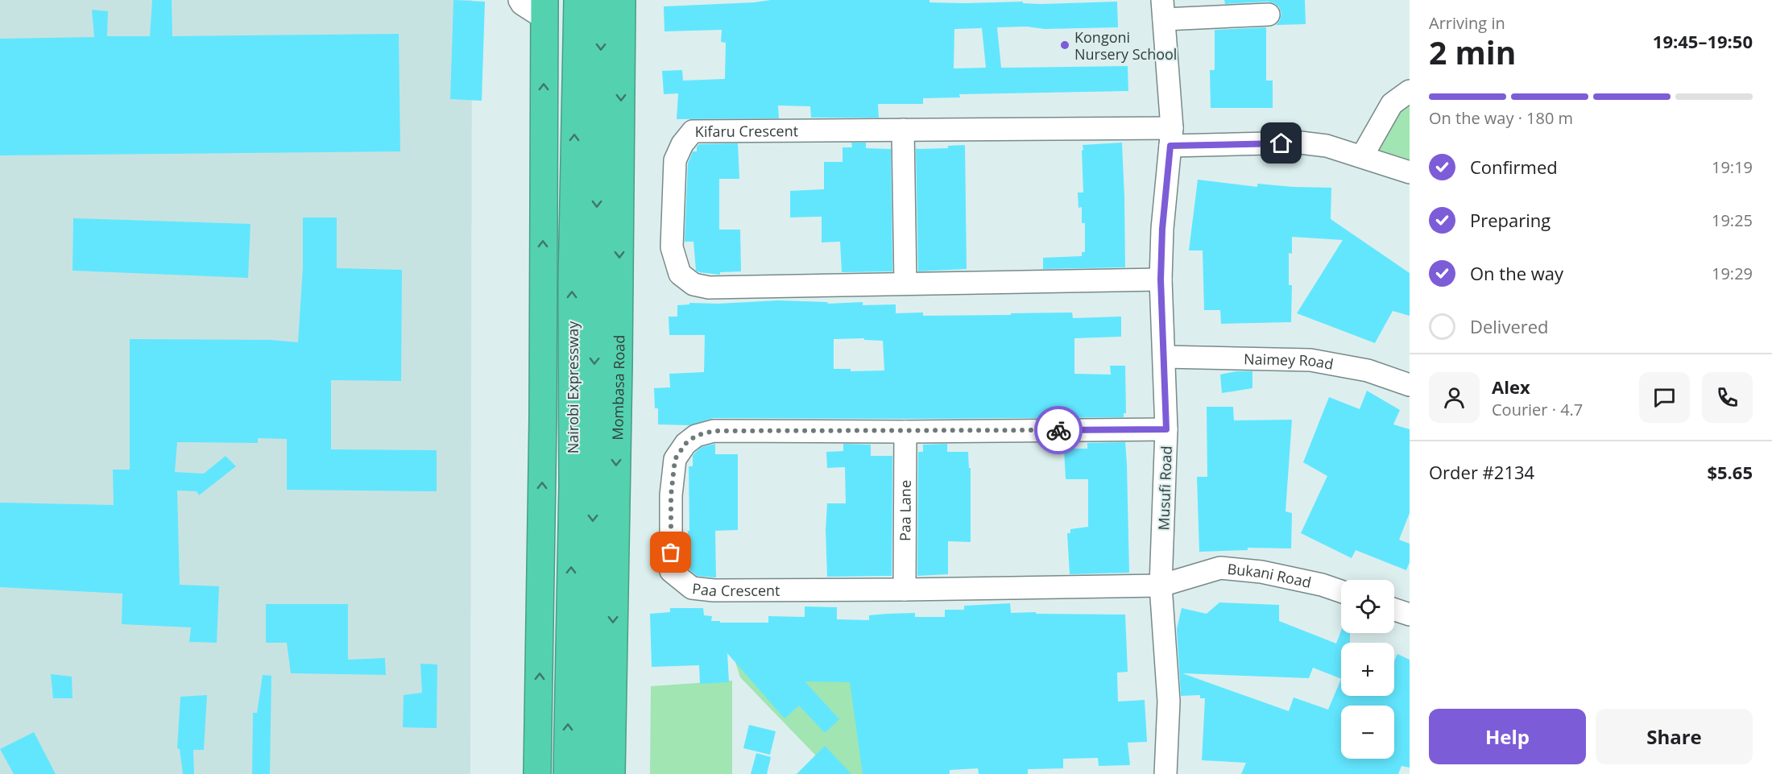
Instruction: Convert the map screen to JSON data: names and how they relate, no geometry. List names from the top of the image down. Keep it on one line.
{"streets":{"highway":["Nairobi Expressway","Mombasa Road"],"street":["Kifaru Crescent","Naimey Road","Musufi Road","Paa Lane","Bukani Road","Paa Crescent"]},"crossings":[["Kifaru Crescent","Musufi Road"],["Naimey Road","Musufi Road"],["Musufi Road","Bukani Road"],["Musufi Road","Paa Crescent"],["Paa Lane","Paa Crescent"],["Bukani Road","Paa Crescent"]],"places":["Kongoni Nursery School"],"page":{"heading":["2 min","Arriving in","19:45–19:50"],"panel":["Alex","Courier · 4.7","Order #2134","$5.65"],"bar":"On the way · 180 m","list":[["Confirmed","19:19"],["Preparing","19:25"],["On the way","19:29"],"Delivered"],"map_buttons":["+","−"],"buttons":["Help","Share"]}}
